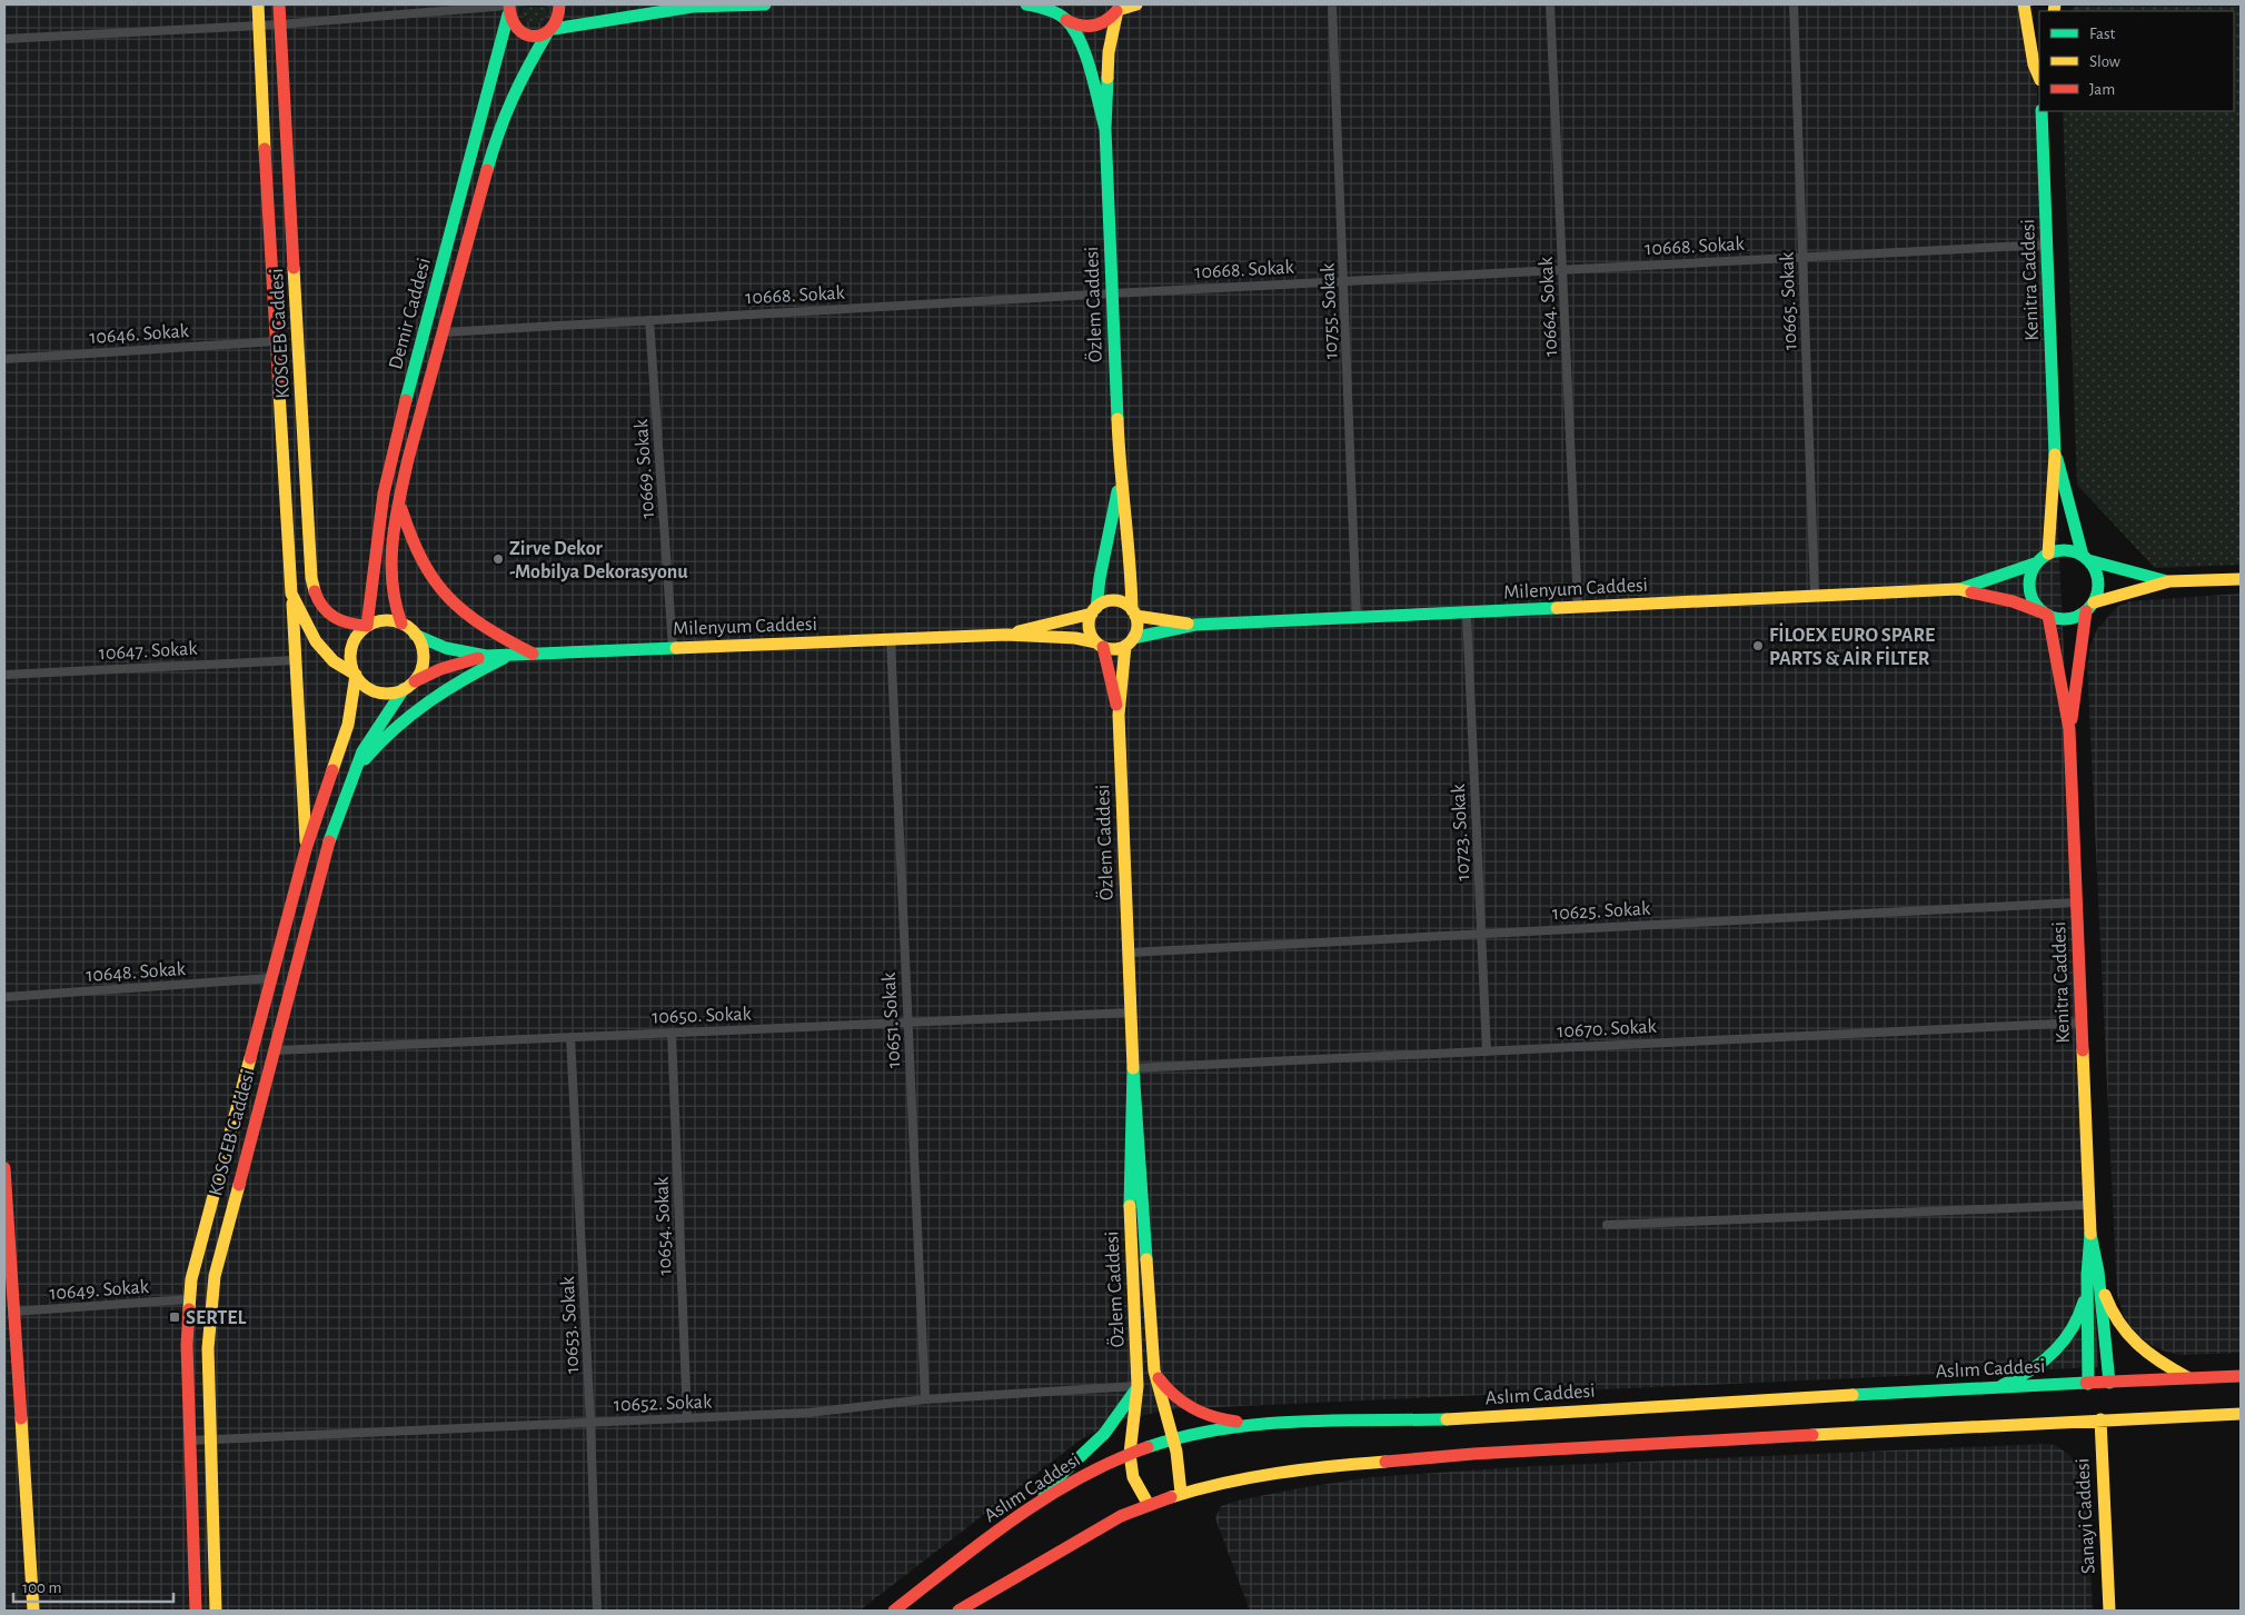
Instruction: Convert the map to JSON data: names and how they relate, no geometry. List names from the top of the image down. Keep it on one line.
{"streets":{"street":["10668. Sokak","Kenitra Caddesi","10665. Sokak","Özlem Caddesi","10664. Sokak","10755. Sokak","Demir Caddesi","10646. Sokak","KOSGEB Caddesi","10669. Sokak","Milenyum Caddesi","10647. Sokak","10723. Sokak","10625. Sokak","10648. Sokak","10650. Sokak","10651. Sokak","10670. Sokak","10654. Sokak","10649. Sokak","10653. Sokak","Aslım Caddesi","10652. Sokak","Sanayi Caddesi"]},"crossings":[["10668. Sokak","Kenitra Caddesi"],["10668. Sokak","10665. Sokak"],["10668. Sokak","Özlem Caddesi"],["10668. Sokak","10664. Sokak"],["10668. Sokak","10755. Sokak"],["10668. Sokak","Demir Caddesi"],["10668. Sokak","10669. Sokak"],["Kenitra Caddesi","10625. Sokak"],["Kenitra Caddesi","10670. Sokak"],["Kenitra Caddesi","Aslım Caddesi"],["10665. Sokak","Milenyum Caddesi"],["Özlem Caddesi","10625. Sokak"],["Özlem Caddesi","10650. Sokak"],["Özlem Caddesi","10670. Sokak"],["Özlem Caddesi","Aslım Caddesi"],["Özlem Caddesi","10652. Sokak"],["10664. Sokak","Milenyum Caddesi"],["10755. Sokak","Milenyum Caddesi"],["Demir Caddesi","KOSGEB Caddesi"],["Demir Caddesi","Milenyum Caddesi"],["10646. Sokak","KOSGEB Caddesi"],["KOSGEB Caddesi","Milenyum Caddesi"],["KOSGEB Caddesi","10647. Sokak"],["KOSGEB Caddesi","10648. Sokak"],["KOSGEB Caddesi","10650. Sokak"],["KOSGEB Caddesi","10649. Sokak"],["KOSGEB Caddesi","10652. Sokak"],["10669. Sokak","Milenyum Caddesi"],["Milenyum Caddesi","10723. Sokak"],["Milenyum Caddesi","10651. Sokak"],["10723. Sokak","10625. Sokak"],["10723. Sokak","10670. Sokak"],["10650. Sokak","10651. Sokak"],["10650. Sokak","10654. Sokak"],["10650. Sokak","10653. Sokak"],["10651. Sokak","10652. Sokak"],["10654. Sokak","10652. Sokak"],["10653. Sokak","10652. Sokak"]],"places":{"other":["Zirve Dekor -Mobilya Dekorasyonu","FİLOEX EURO SPARE PARTS & AİR FİLTER"],"transit":["SERTEL"]},"legend":["Fast","Slow","Jam"],"scale_bar":"100 m"}
